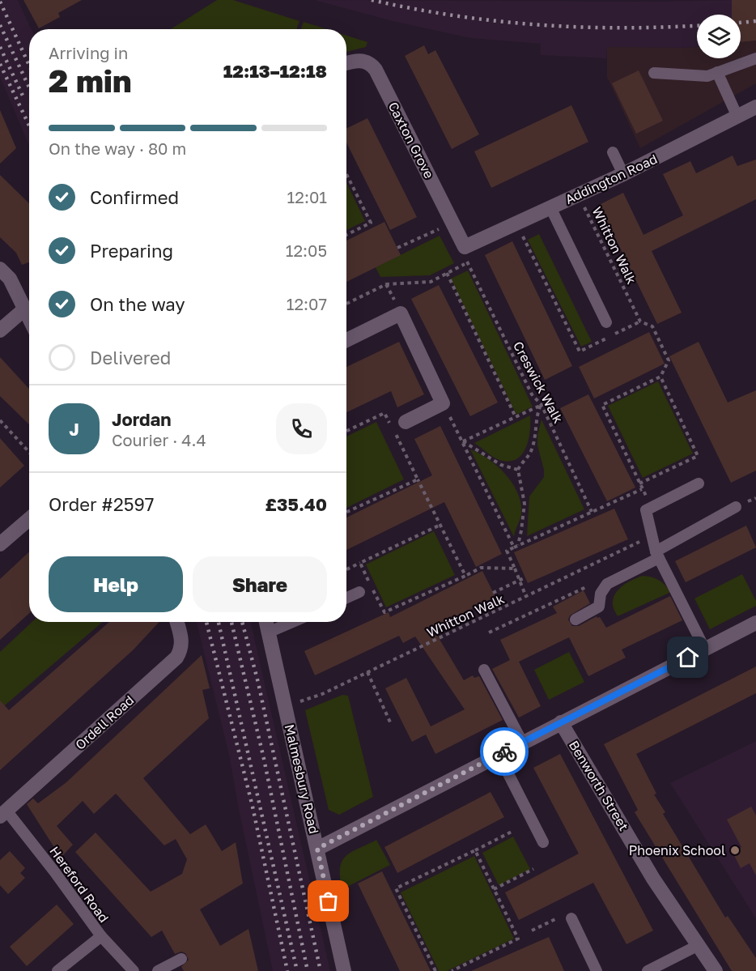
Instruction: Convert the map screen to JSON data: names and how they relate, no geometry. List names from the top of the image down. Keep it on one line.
{"streets":{"street":["Caxton Grove","Addington Road","Ordell Road","Malmesbury Road","Benworth Street"],"lane":["Hereford Road"],"path":["Whitton Walk","Creswick Walk"]},"crossings":[["Caxton Grove","Addington Road"],["Addington Road","Whitton Walk"],["Whitton Walk","Malmesbury Road"],["Ordell Road","Hereford Road"]],"places":["Phoenix School"],"page":{"heading":["2 min","Arriving in","12:13–12:18"],"panel":["Jordan","Courier · 4.4","Order #2597","£35.40"],"bar":"On the way · 80 m","list":[["Confirmed","12:01"],["Preparing","12:05"],["On the way","12:07"],"Delivered"],"round":"J","buttons":["Help","Share"]}}
